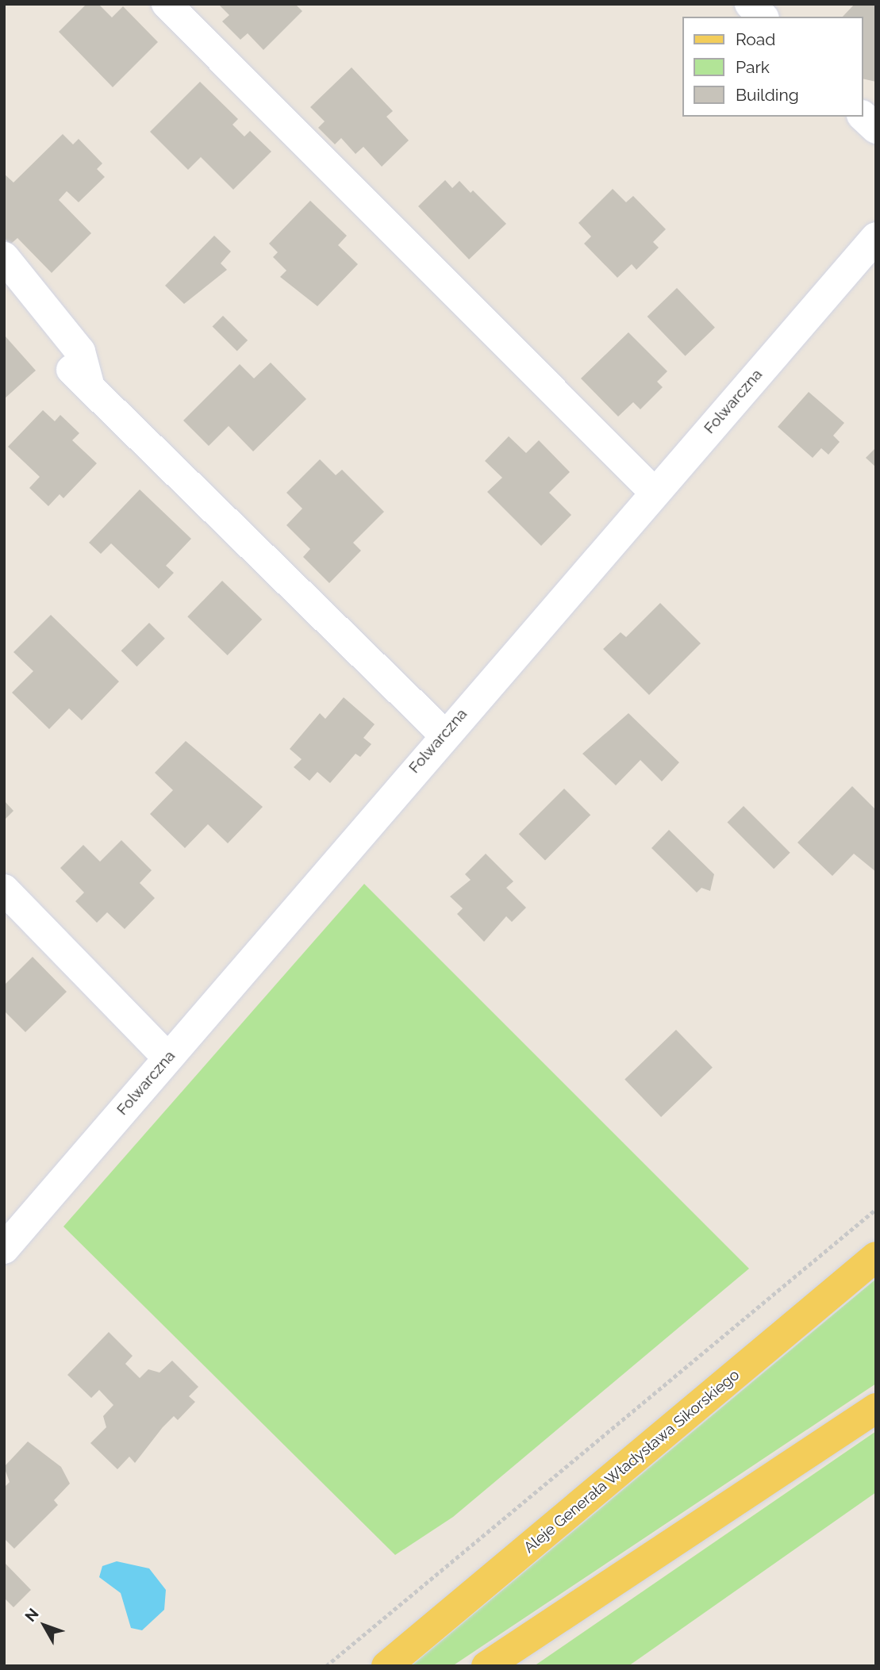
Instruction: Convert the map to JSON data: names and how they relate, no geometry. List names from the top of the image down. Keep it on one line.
{"streets":{"main road":["Aleje Generała Władysława Sikorskiego"],"street":["Folwarczna"]},"legend":["Road","Park","Building"],"north":"top left"}
